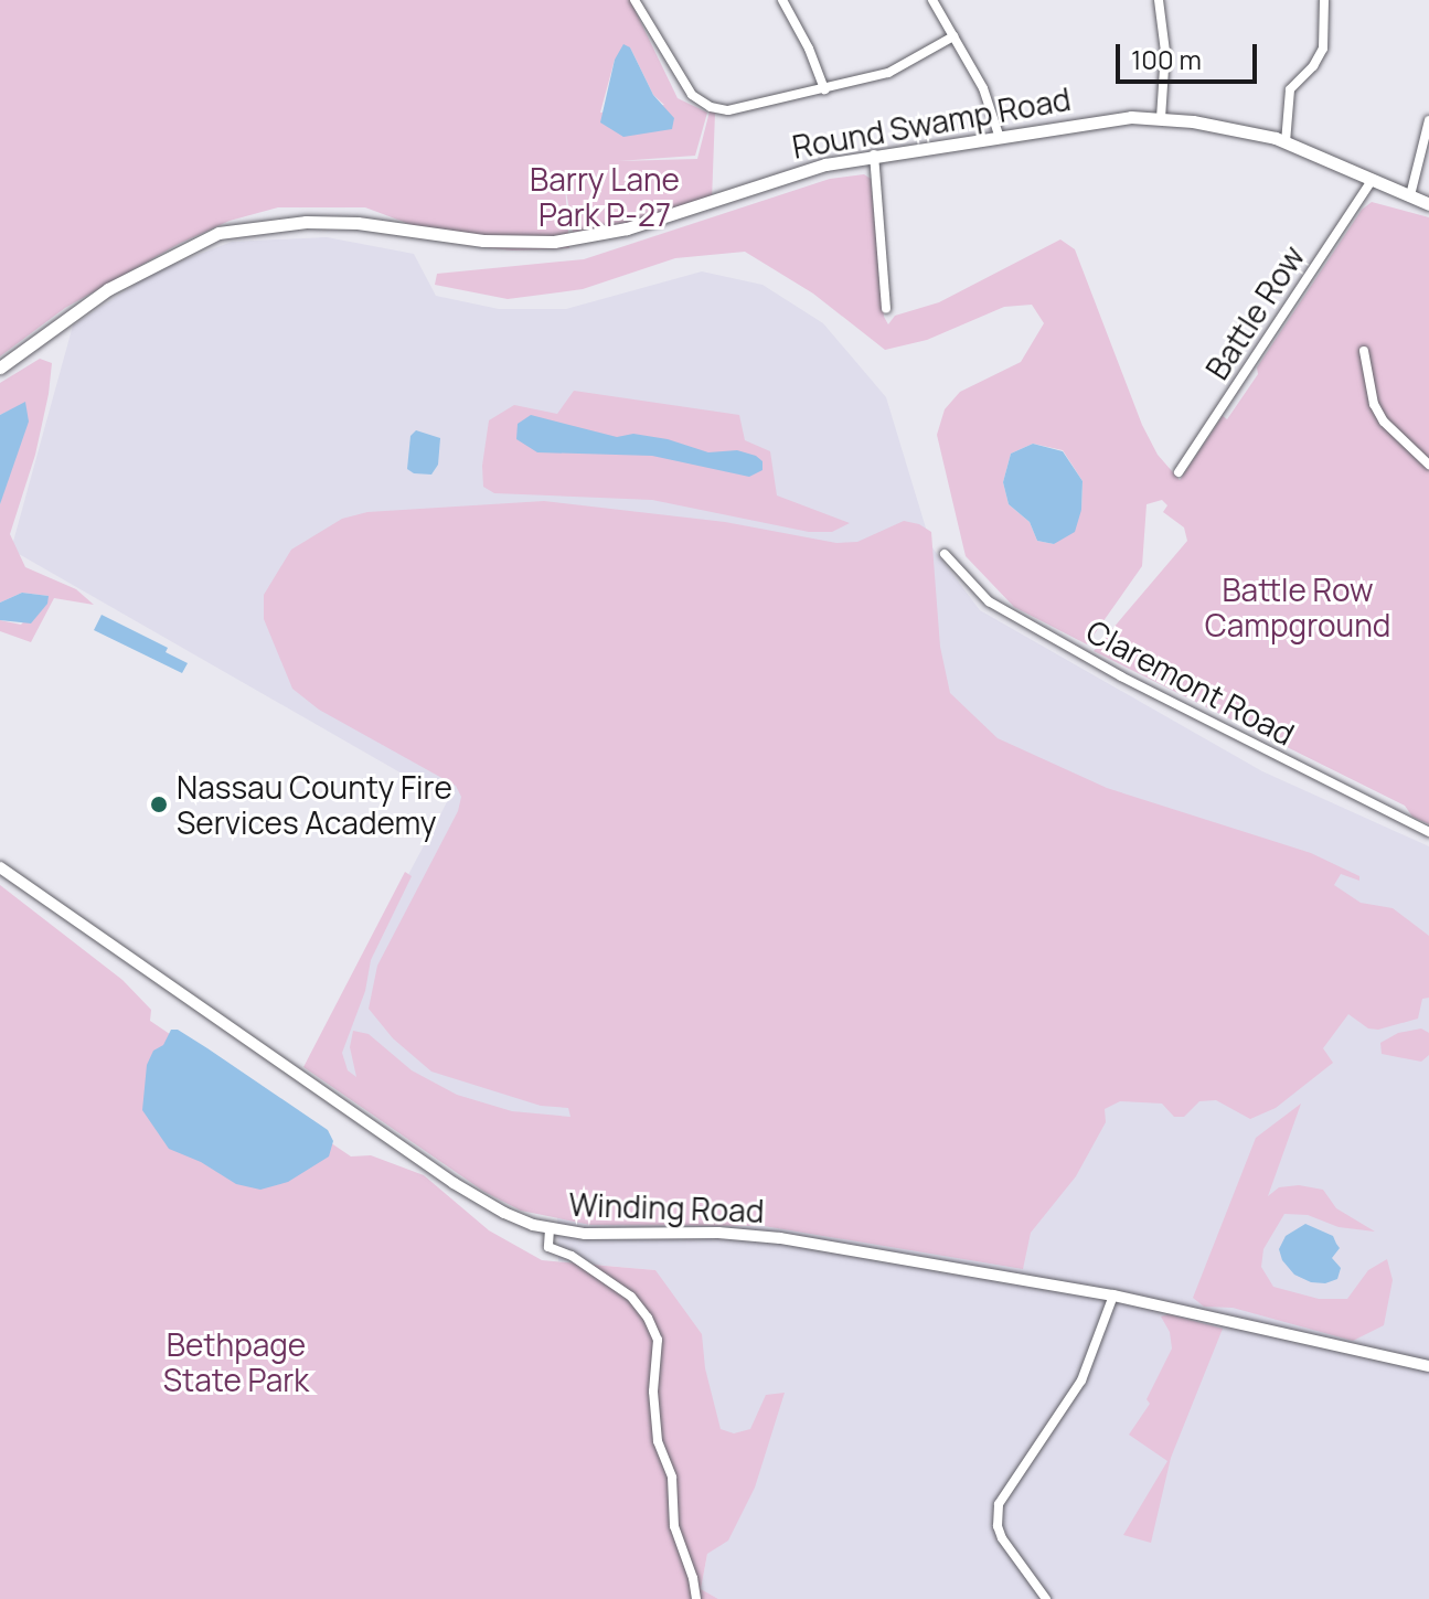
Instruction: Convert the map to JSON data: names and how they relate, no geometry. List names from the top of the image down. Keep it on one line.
{"streets":{"main road":["Round Swamp Road"],"street":["Battle Row","Claremont Road","Winding Road"]},"crossings":[["Round Swamp Road","Battle Row"]],"parks":["Barry Lane Park P-27","Battle Row Campground","Bethpage State Park"],"places":["Nassau County Fire Services Academy"],"scale_bar":"100 m"}
